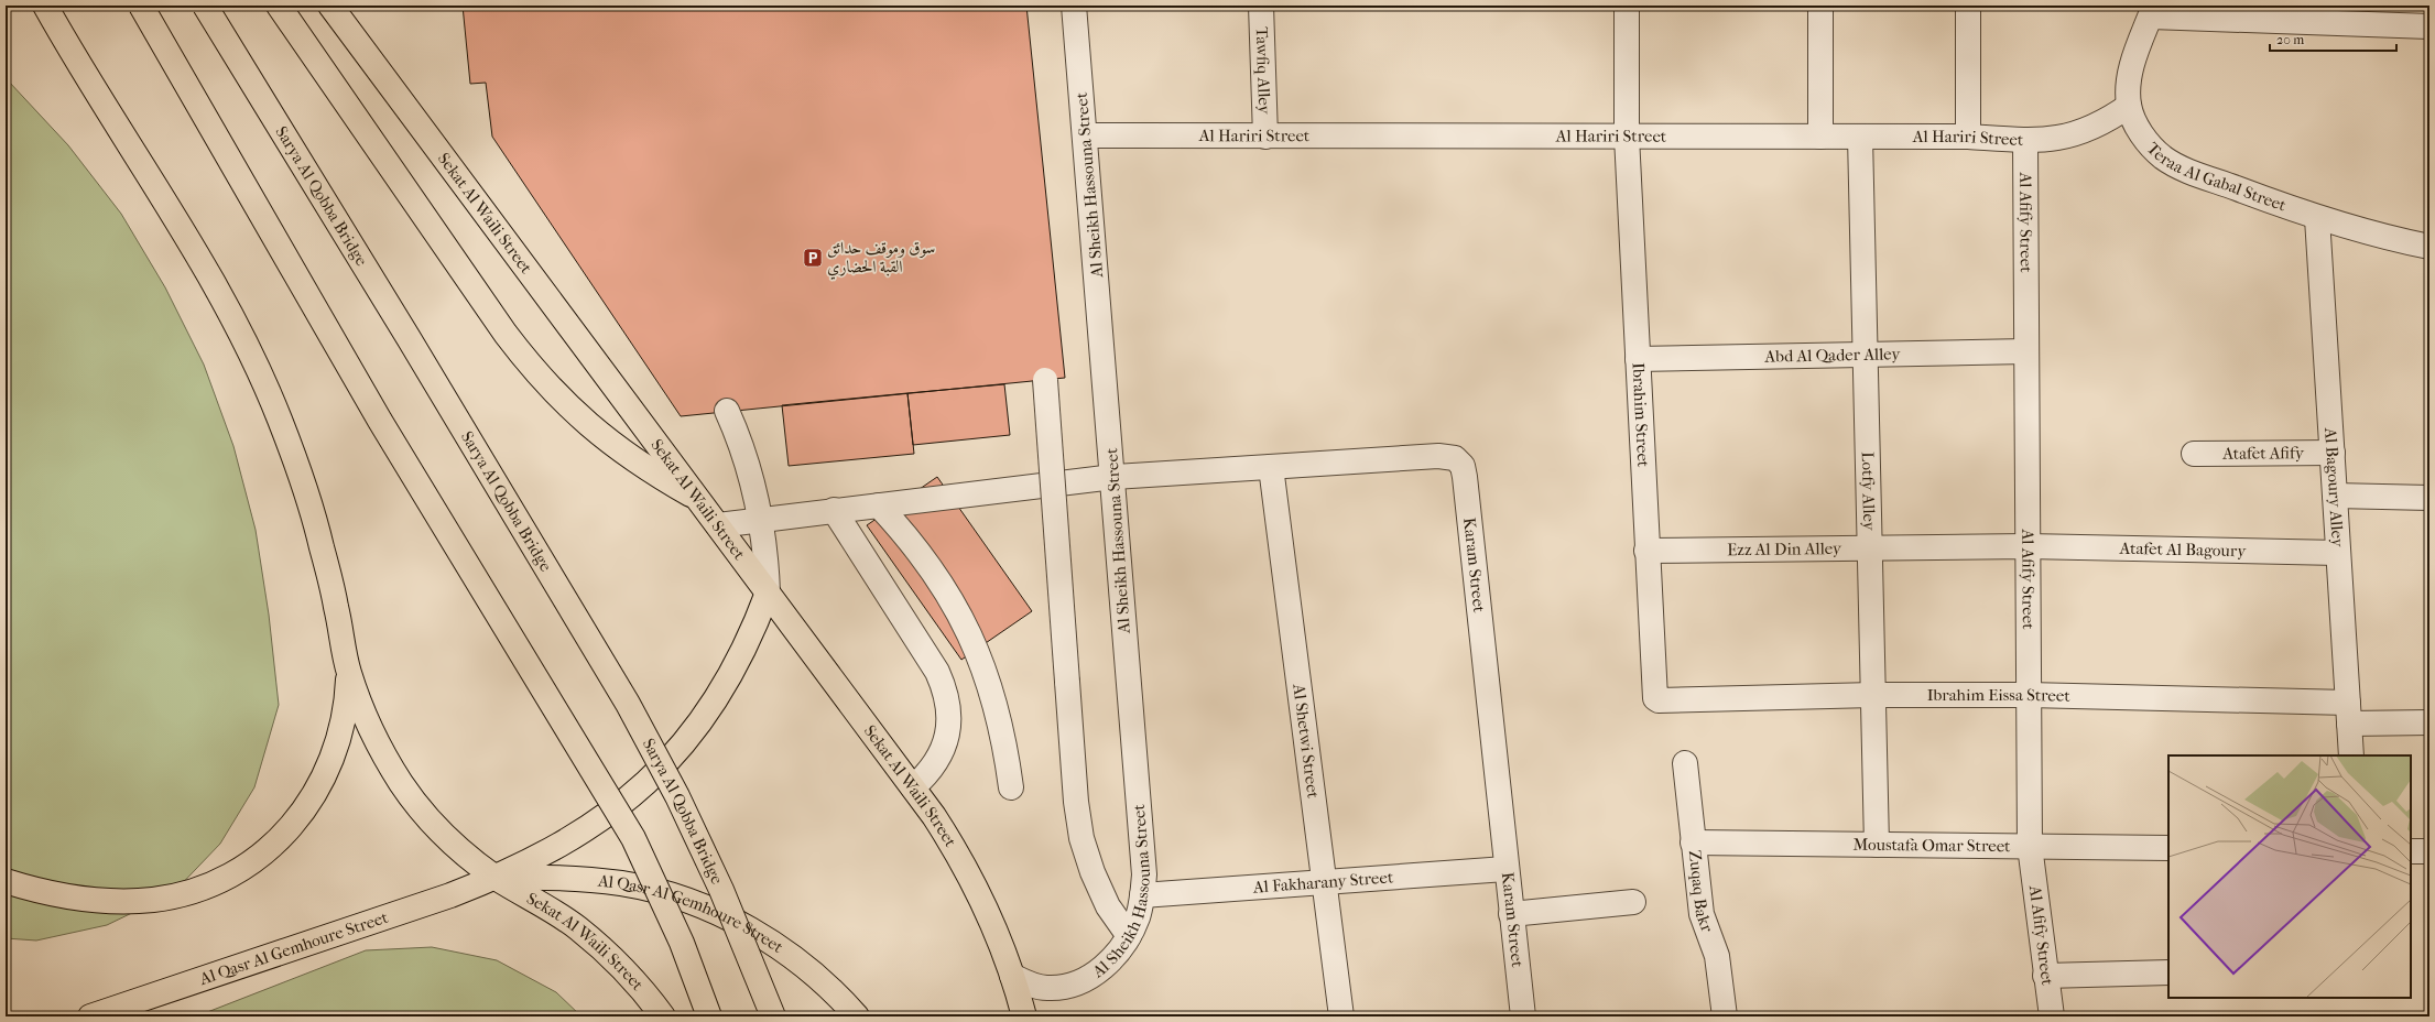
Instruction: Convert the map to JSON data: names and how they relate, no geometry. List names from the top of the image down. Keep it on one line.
{"streets":{"main road":["Sarya Al Qobba Bridge","Sekat Al Waili Street","Al Qasr Al Gemhoure Street"],"street":["Tawfiq Alley","Al Hariri Street","Teraa Al Gabal Street","Al Sheikh Hassouna Street","Al Afify Street","Abd Al Qader Alley","Ibrahim Street","Atafet Afify","Al Bagoury Alley","Lotfy Alley","Ezz Al Din Alley","Atafet Al Bagoury","Karam Street","Ibrahim Eissa Street","Al Shetwi Street","Moustafa Omar Street","Al Fakharany Street","Zuqaq Bakr"]},"crossings":[["Tawfiq Alley","Al Hariri Street"],["Al Hariri Street","Teraa Al Gabal Street"],["Al Hariri Street","Al Sheikh Hassouna Street"],["Al Hariri Street","Al Afify Street"],["Al Hariri Street","Ibrahim Street"],["Al Hariri Street","Lotfy Alley"],["Teraa Al Gabal Street","Al Bagoury Alley"],["Al Sheikh Hassouna Street","Sekat Al Waili Street"],["Al Sheikh Hassouna Street","Karam Street"],["Al Sheikh Hassouna Street","Al Fakharany Street"],["Sekat Al Waili Street","Karam Street"],["Sekat Al Waili Street","Al Qasr Al Gemhoure Street"],["Al Afify Street","Abd Al Qader Alley"],["Al Afify Street","Ezz Al Din Alley"],["Al Afify Street","Atafet Al Bagoury"],["Al Afify Street","Ibrahim Eissa Street"],["Al Afify Street","Moustafa Omar Street"],["Abd Al Qader Alley","Ibrahim Street"],["Abd Al Qader Alley","Lotfy Alley"],["Ibrahim Street","Ezz Al Din Alley"],["Ibrahim Street","Ibrahim Eissa Street"],["Atafet Afify","Al Bagoury Alley"],["Al Bagoury Alley","Atafet Al Bagoury"],["Al Bagoury Alley","Ibrahim Eissa Street"],["Lotfy Alley","Ezz Al Din Alley"],["Lotfy Alley","Ibrahim Eissa Street"],["Lotfy Alley","Moustafa Omar Street"],["Ezz Al Din Alley","Atafet Al Bagoury"],["Karam Street","Al Shetwi Street"],["Karam Street","Al Fakharany Street"],["Al Shetwi Street","Al Fakharany Street"],["Moustafa Omar Street","Zuqaq Bakr"]],"places":{"parking":["سوق وموقف حدائق القبة الحضاري"]},"scale_bar":"20 m"}
